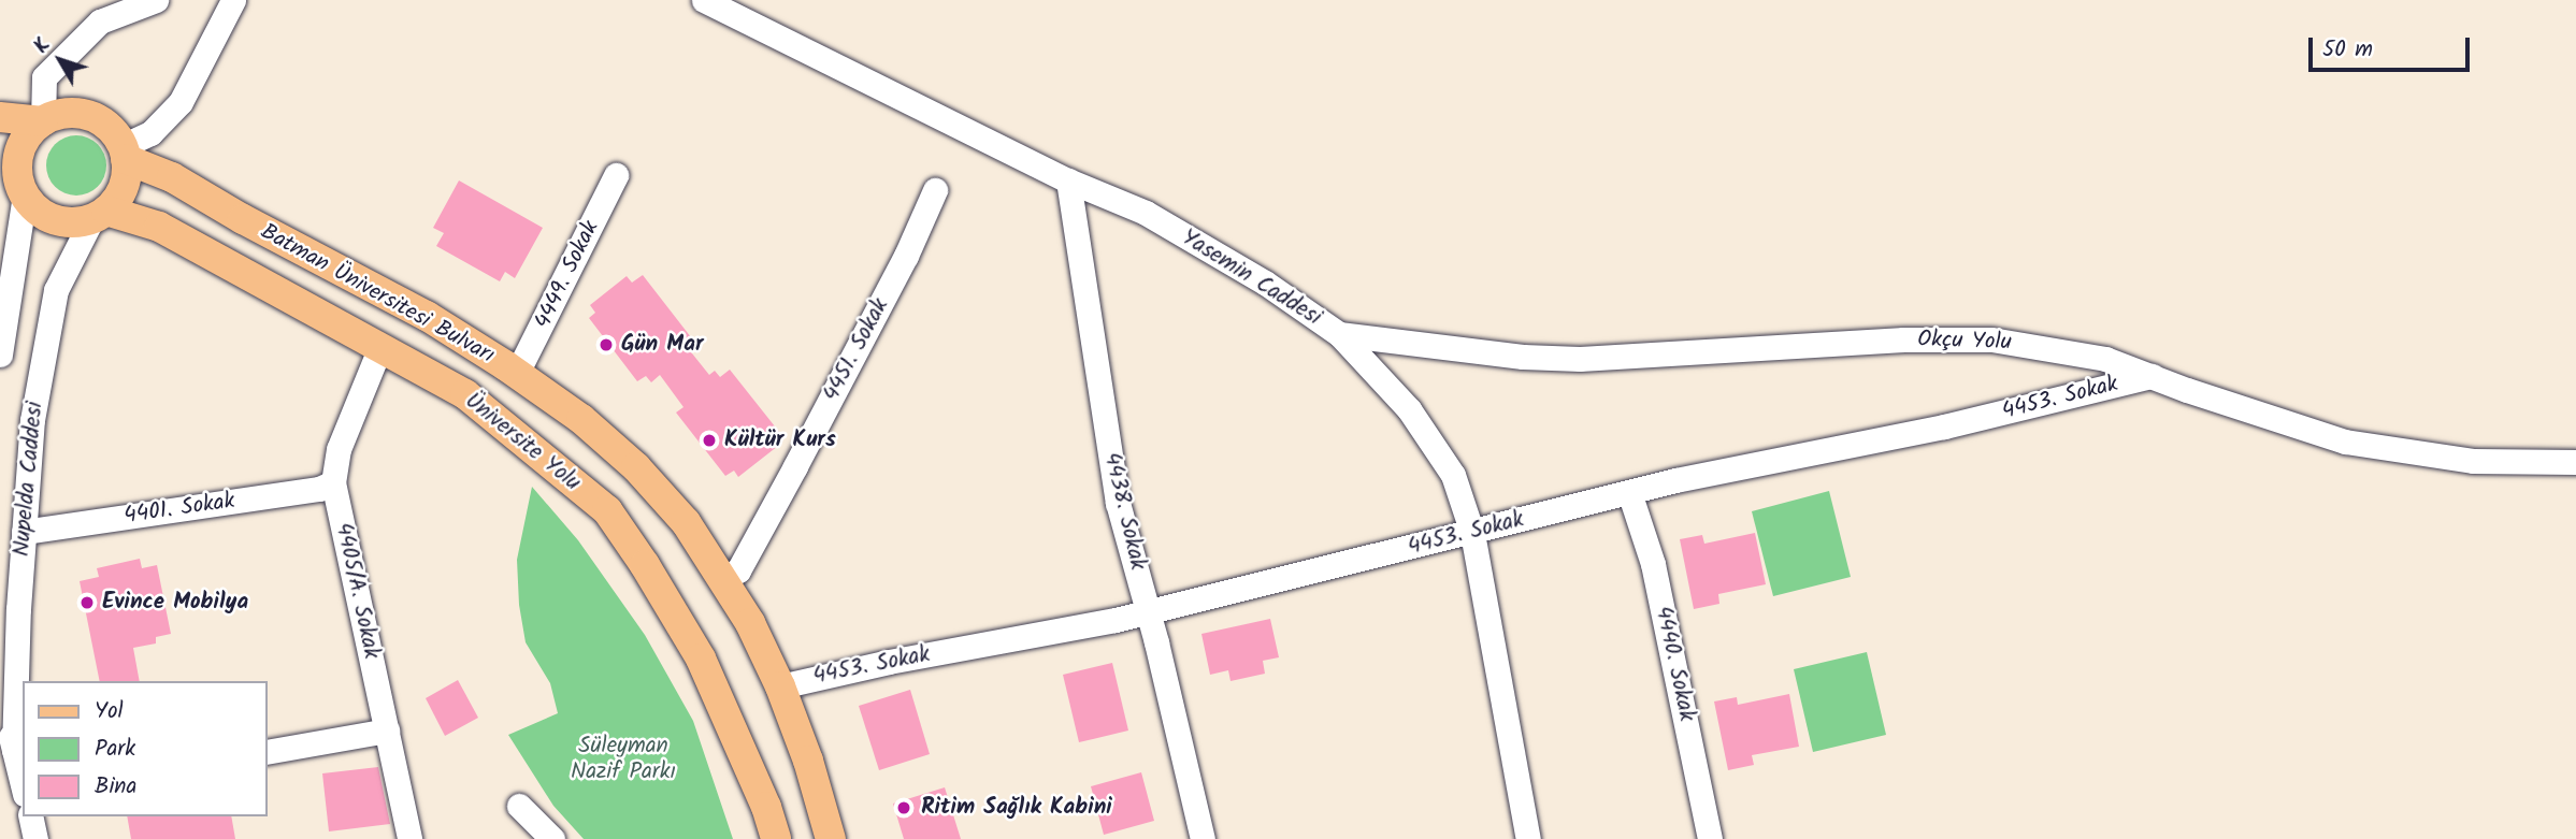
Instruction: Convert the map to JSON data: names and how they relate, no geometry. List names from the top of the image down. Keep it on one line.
{"streets":{"main road":["Batman Üniversitesi Bulvarı","Üniversite Yolu"],"street":["4449. Sokak","Yasemin Caddesi","Okçu Yolu","4451. Sokak","4453. Sokak","Nupelda Caddesi","4401. Sokak","4438. Sokak","4405/A. Sokak","4440. Sokak"]},"crossings":[["4449. Sokak","Batman Üniversitesi Bulvarı"],["Yasemin Caddesi","Okçu Yolu"],["Yasemin Caddesi","4453. Sokak"],["Yasemin Caddesi","4438. Sokak"],["Batman Üniversitesi Bulvarı","4451. Sokak"],["Batman Üniversitesi Bulvarı","4453. Sokak"],["Batman Üniversitesi Bulvarı","Üniversite Yolu"],["Batman Üniversitesi Bulvarı","Nupelda Caddesi"],["Okçu Yolu","4453. Sokak"],["4453. Sokak","4438. Sokak"],["4453. Sokak","4440. Sokak"],["Üniversite Yolu","Nupelda Caddesi"],["Üniversite Yolu","4405/A. Sokak"],["Nupelda Caddesi","4401. Sokak"],["4401. Sokak","4405/A. Sokak"]],"parks":["Süleyman Nazif Parkı"],"places":["Gün Mar","Kültür Kurs","Evince Mobilya","Ritim Sağlık Kabini"],"legend":["Yol","Park","Bina"],"scale_bar":"50 m","north":"top left"}
